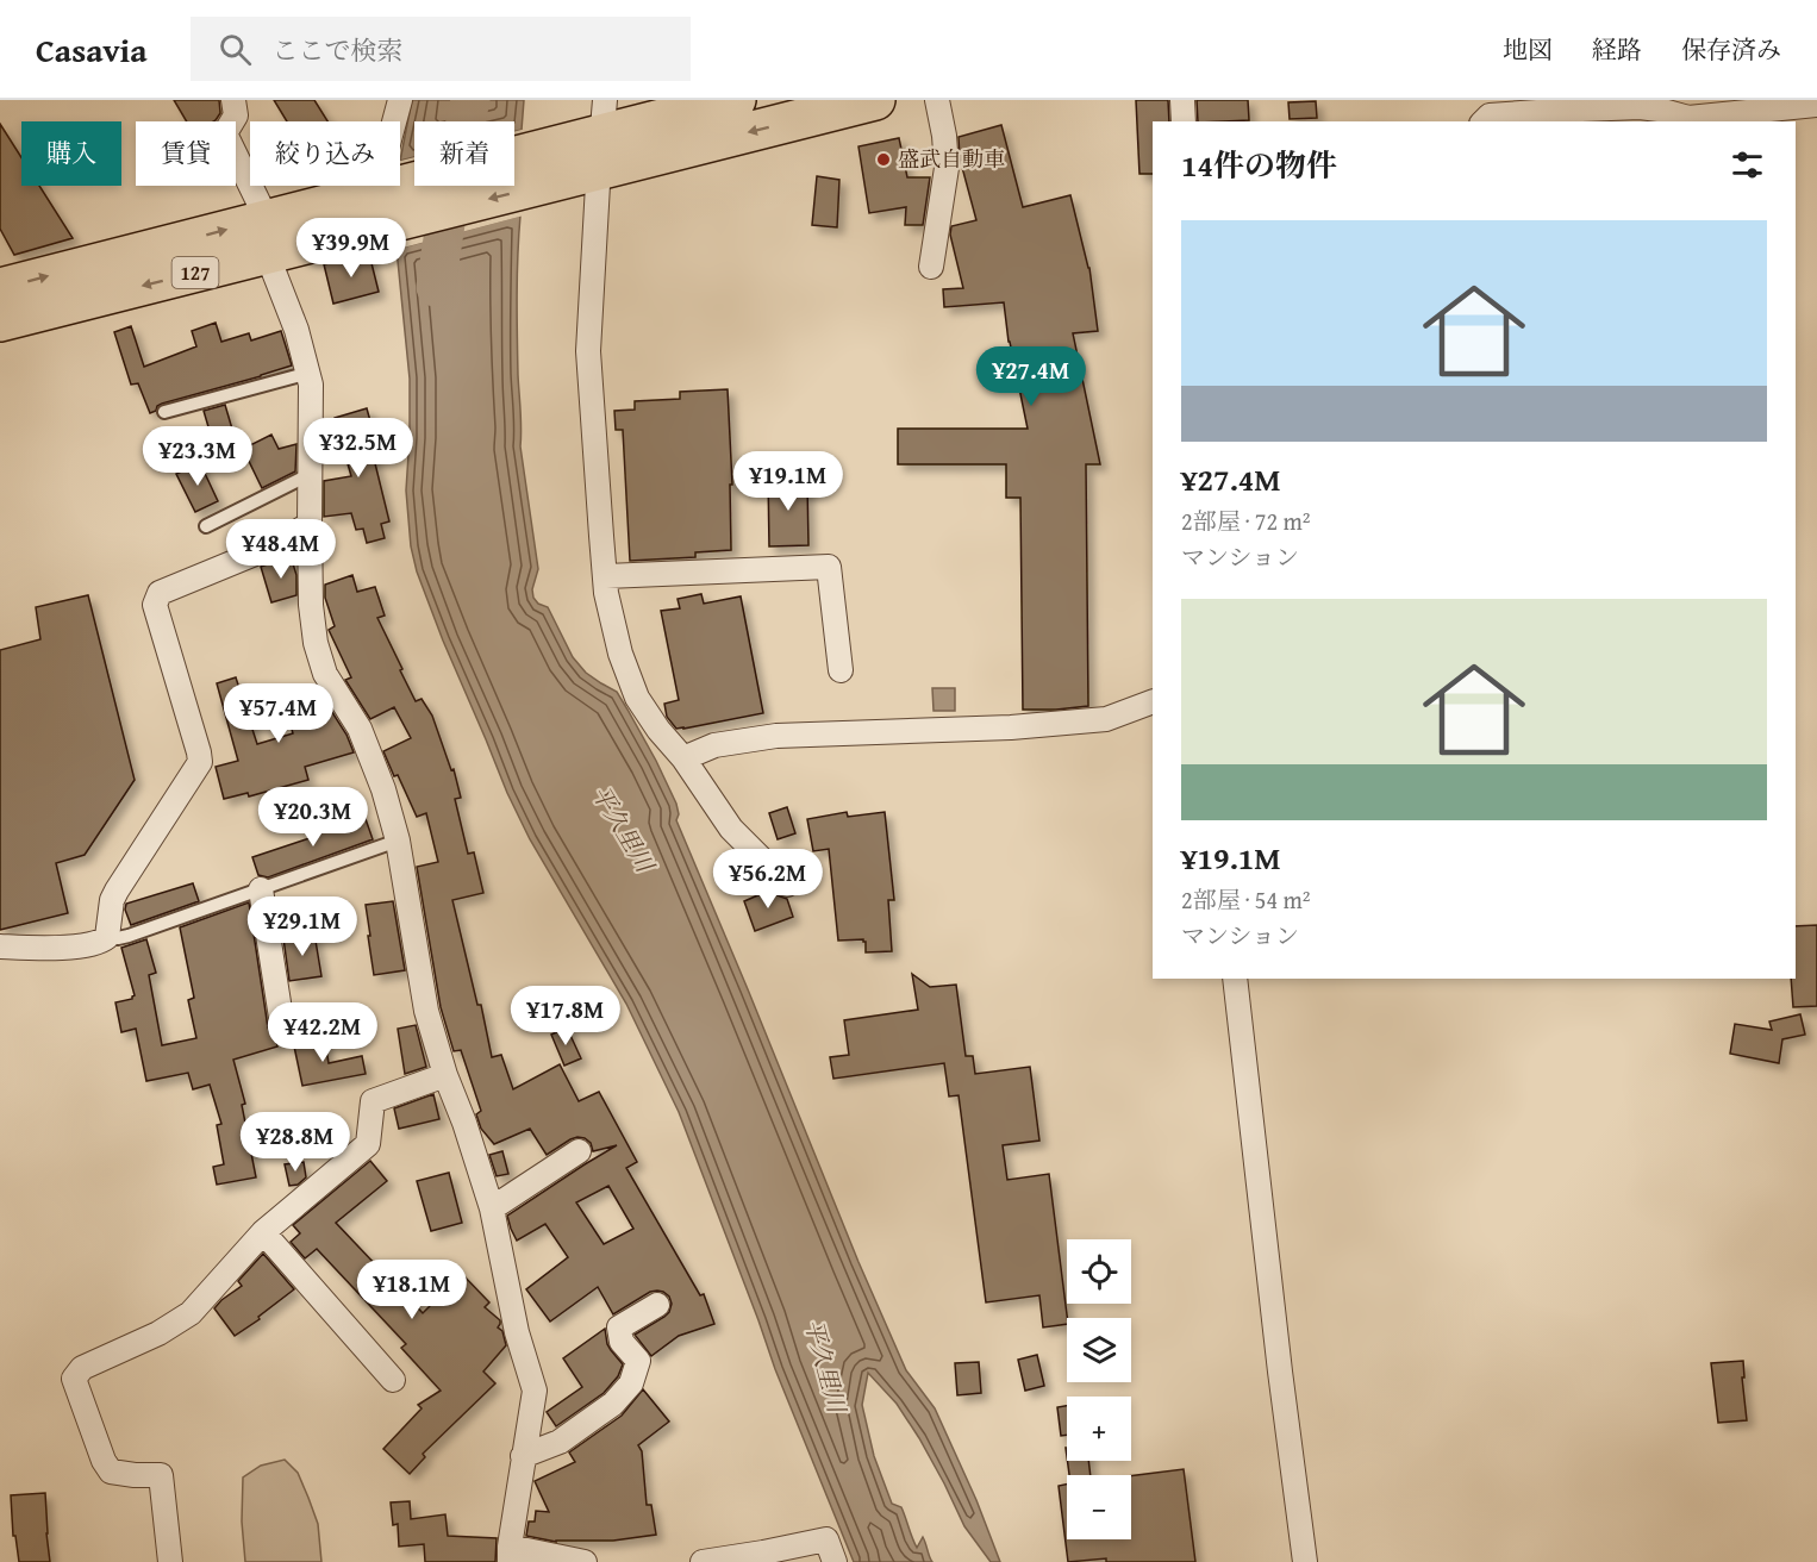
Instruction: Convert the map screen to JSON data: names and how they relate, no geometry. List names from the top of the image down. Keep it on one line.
{"streets":{"highway":["127"]},"water":["平久里川"],"places":["盛武自動車"],"page":{"header":"Casavia","search":"ここで検索","nav":["地図","経路","保存済み"],"chip":["購入","賃貸","絞り込み","新着"],"heading":"14件の物件","list":[{"name":"¥27.4M","note":"2部屋 · 72 m² · マンション"},{"name":"¥19.1M","note":"2部屋 · 54 m² · マンション"}],"price":["¥39.9M","¥27.4M","¥32.5M","¥23.3M","¥19.1M","¥48.4M","¥57.4M","¥20.3M","¥56.2M","¥29.1M","¥17.8M","¥42.2M","¥28.8M","¥18.1M"],"map_buttons":["+","−"]}}
